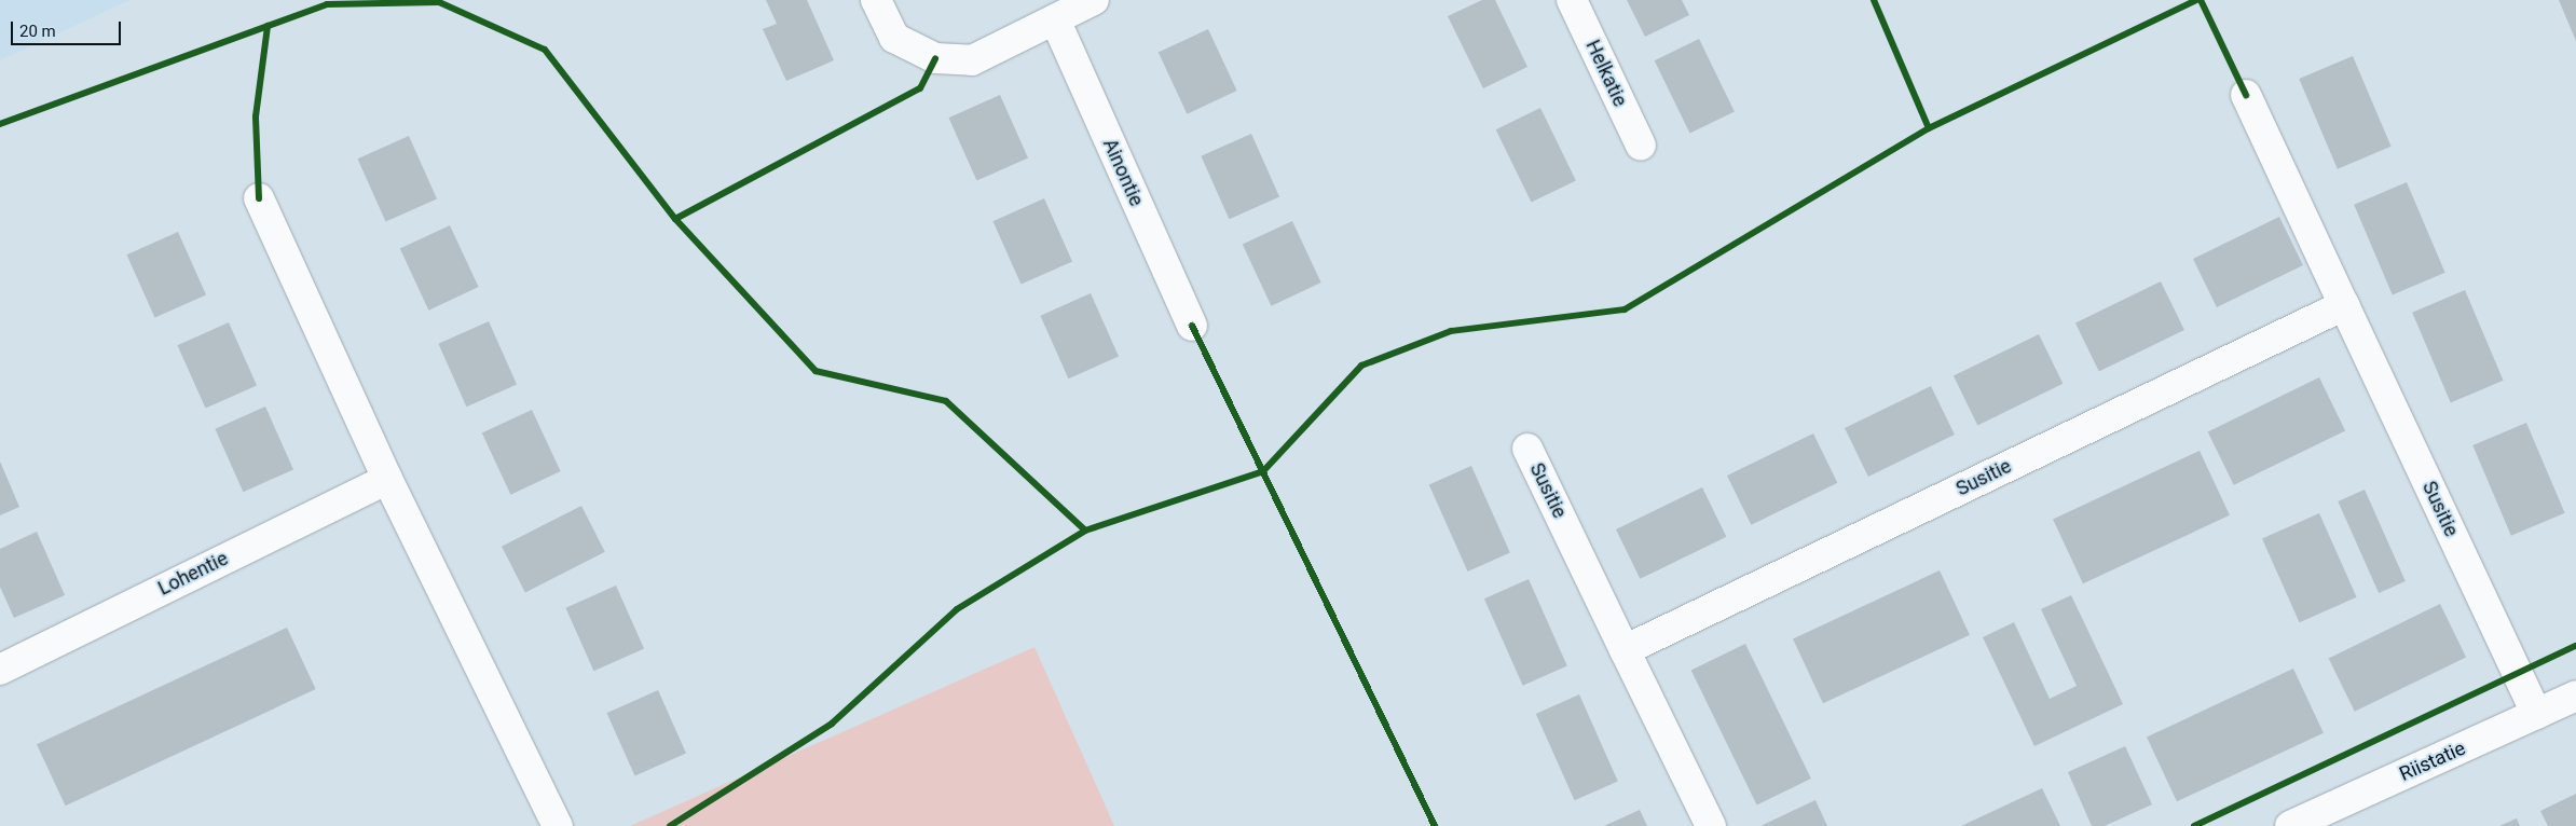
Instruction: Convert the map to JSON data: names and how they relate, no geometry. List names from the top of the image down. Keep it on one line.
{"streets":{"street":["Helkatie","Ainontie","Susitie","Lohentie","Riistatie"]},"crossings":[["Susitie","Riistatie"]],"scale_bar":"20 m"}
